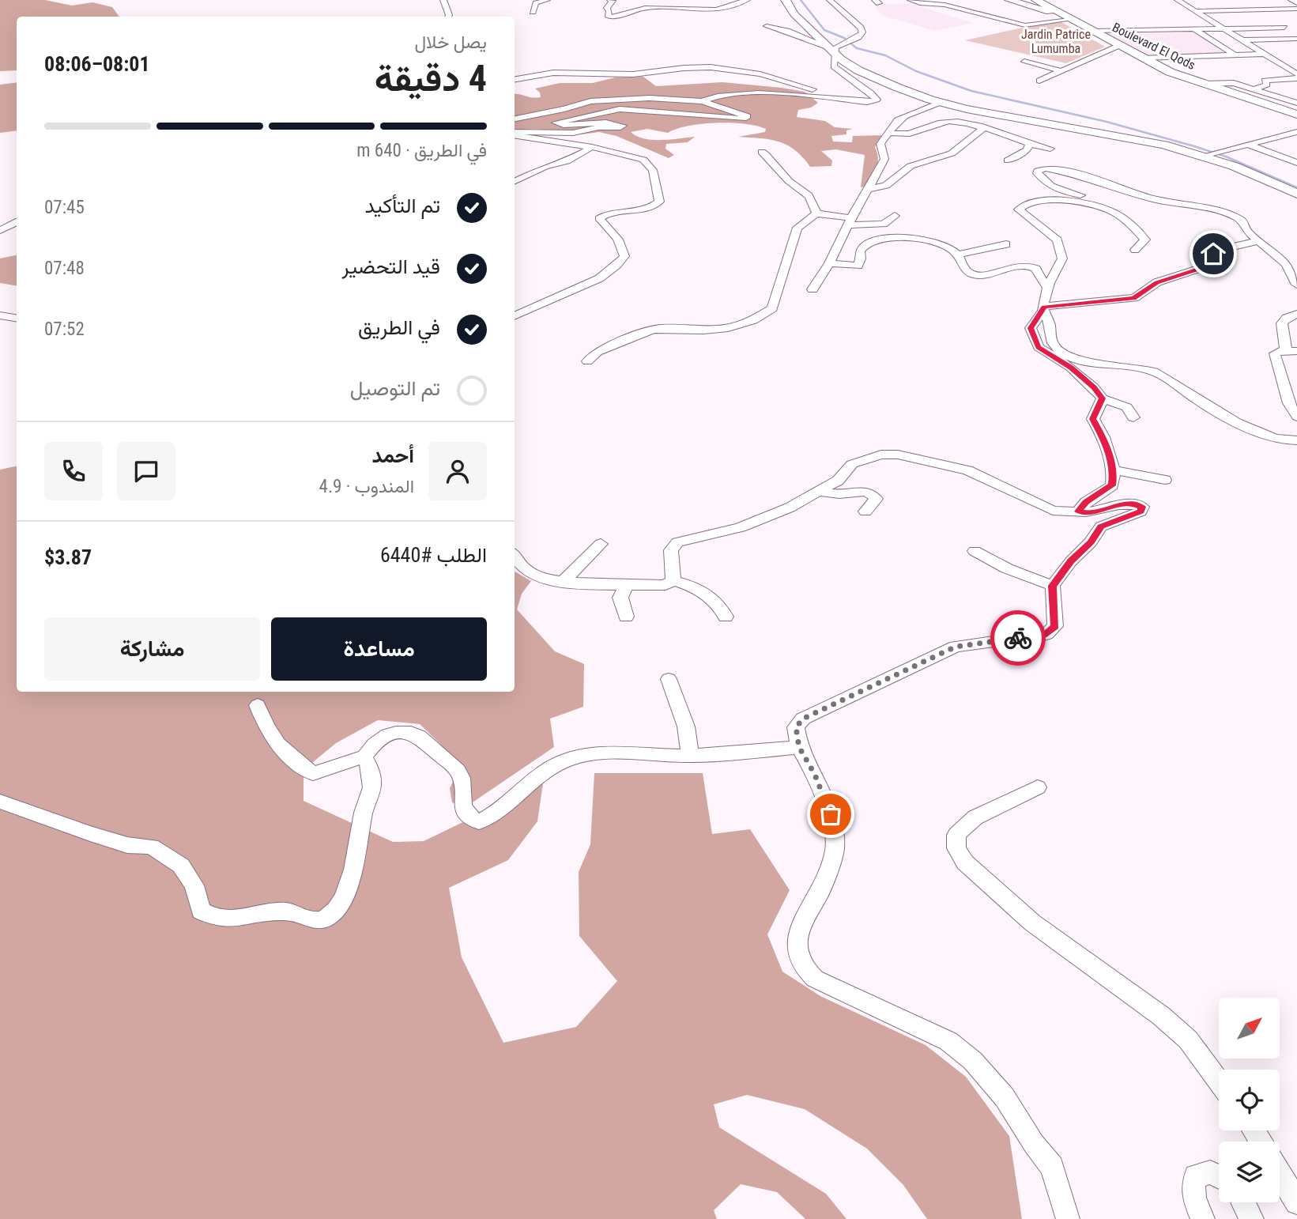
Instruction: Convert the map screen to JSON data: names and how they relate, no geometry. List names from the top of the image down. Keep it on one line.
{"streets":{"street":["Boulevard El Qods"]},"parks":["Jardin Patrice Lumumba"],"north":"top right","page":{"heading":["4 دقيقة","يصل خلال","08:01–08:06"],"panel":["أحمد","المندوب · 4.9","الطلب #6440","$3.87"],"bar":"في الطريق · 640 m","list":[["تم التأكيد","07:45"],["قيد التحضير","07:48"],["في الطريق","07:52"],"تم التوصيل"],"buttons":["مساعدة","مشاركة"]}}
